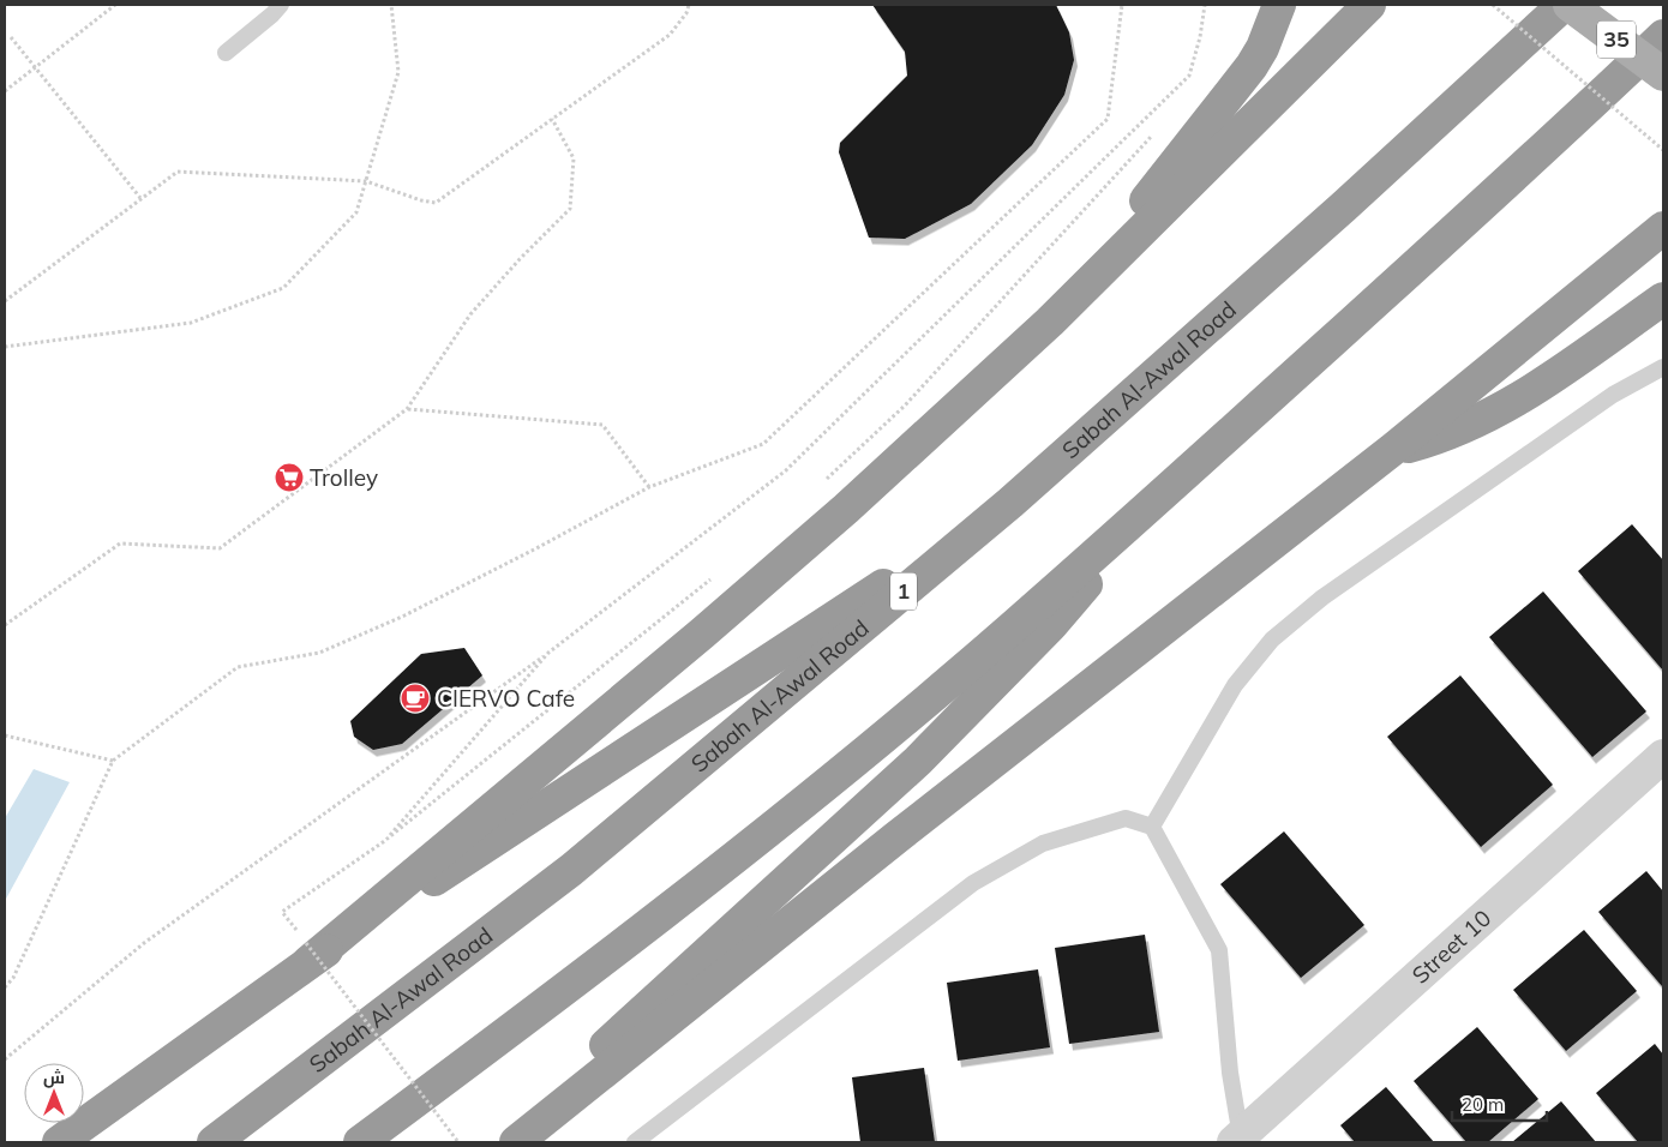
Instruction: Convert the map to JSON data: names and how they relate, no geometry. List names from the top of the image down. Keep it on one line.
{"streets":{"highway":["Sabah Al-Awal Road","1"],"main road":["35"],"street":["Street 10"]},"places":{"supermarket":["Trolley"],"cafe":["CIERVO Cafe"]},"scale_bar":"20 m","north":"top"}
